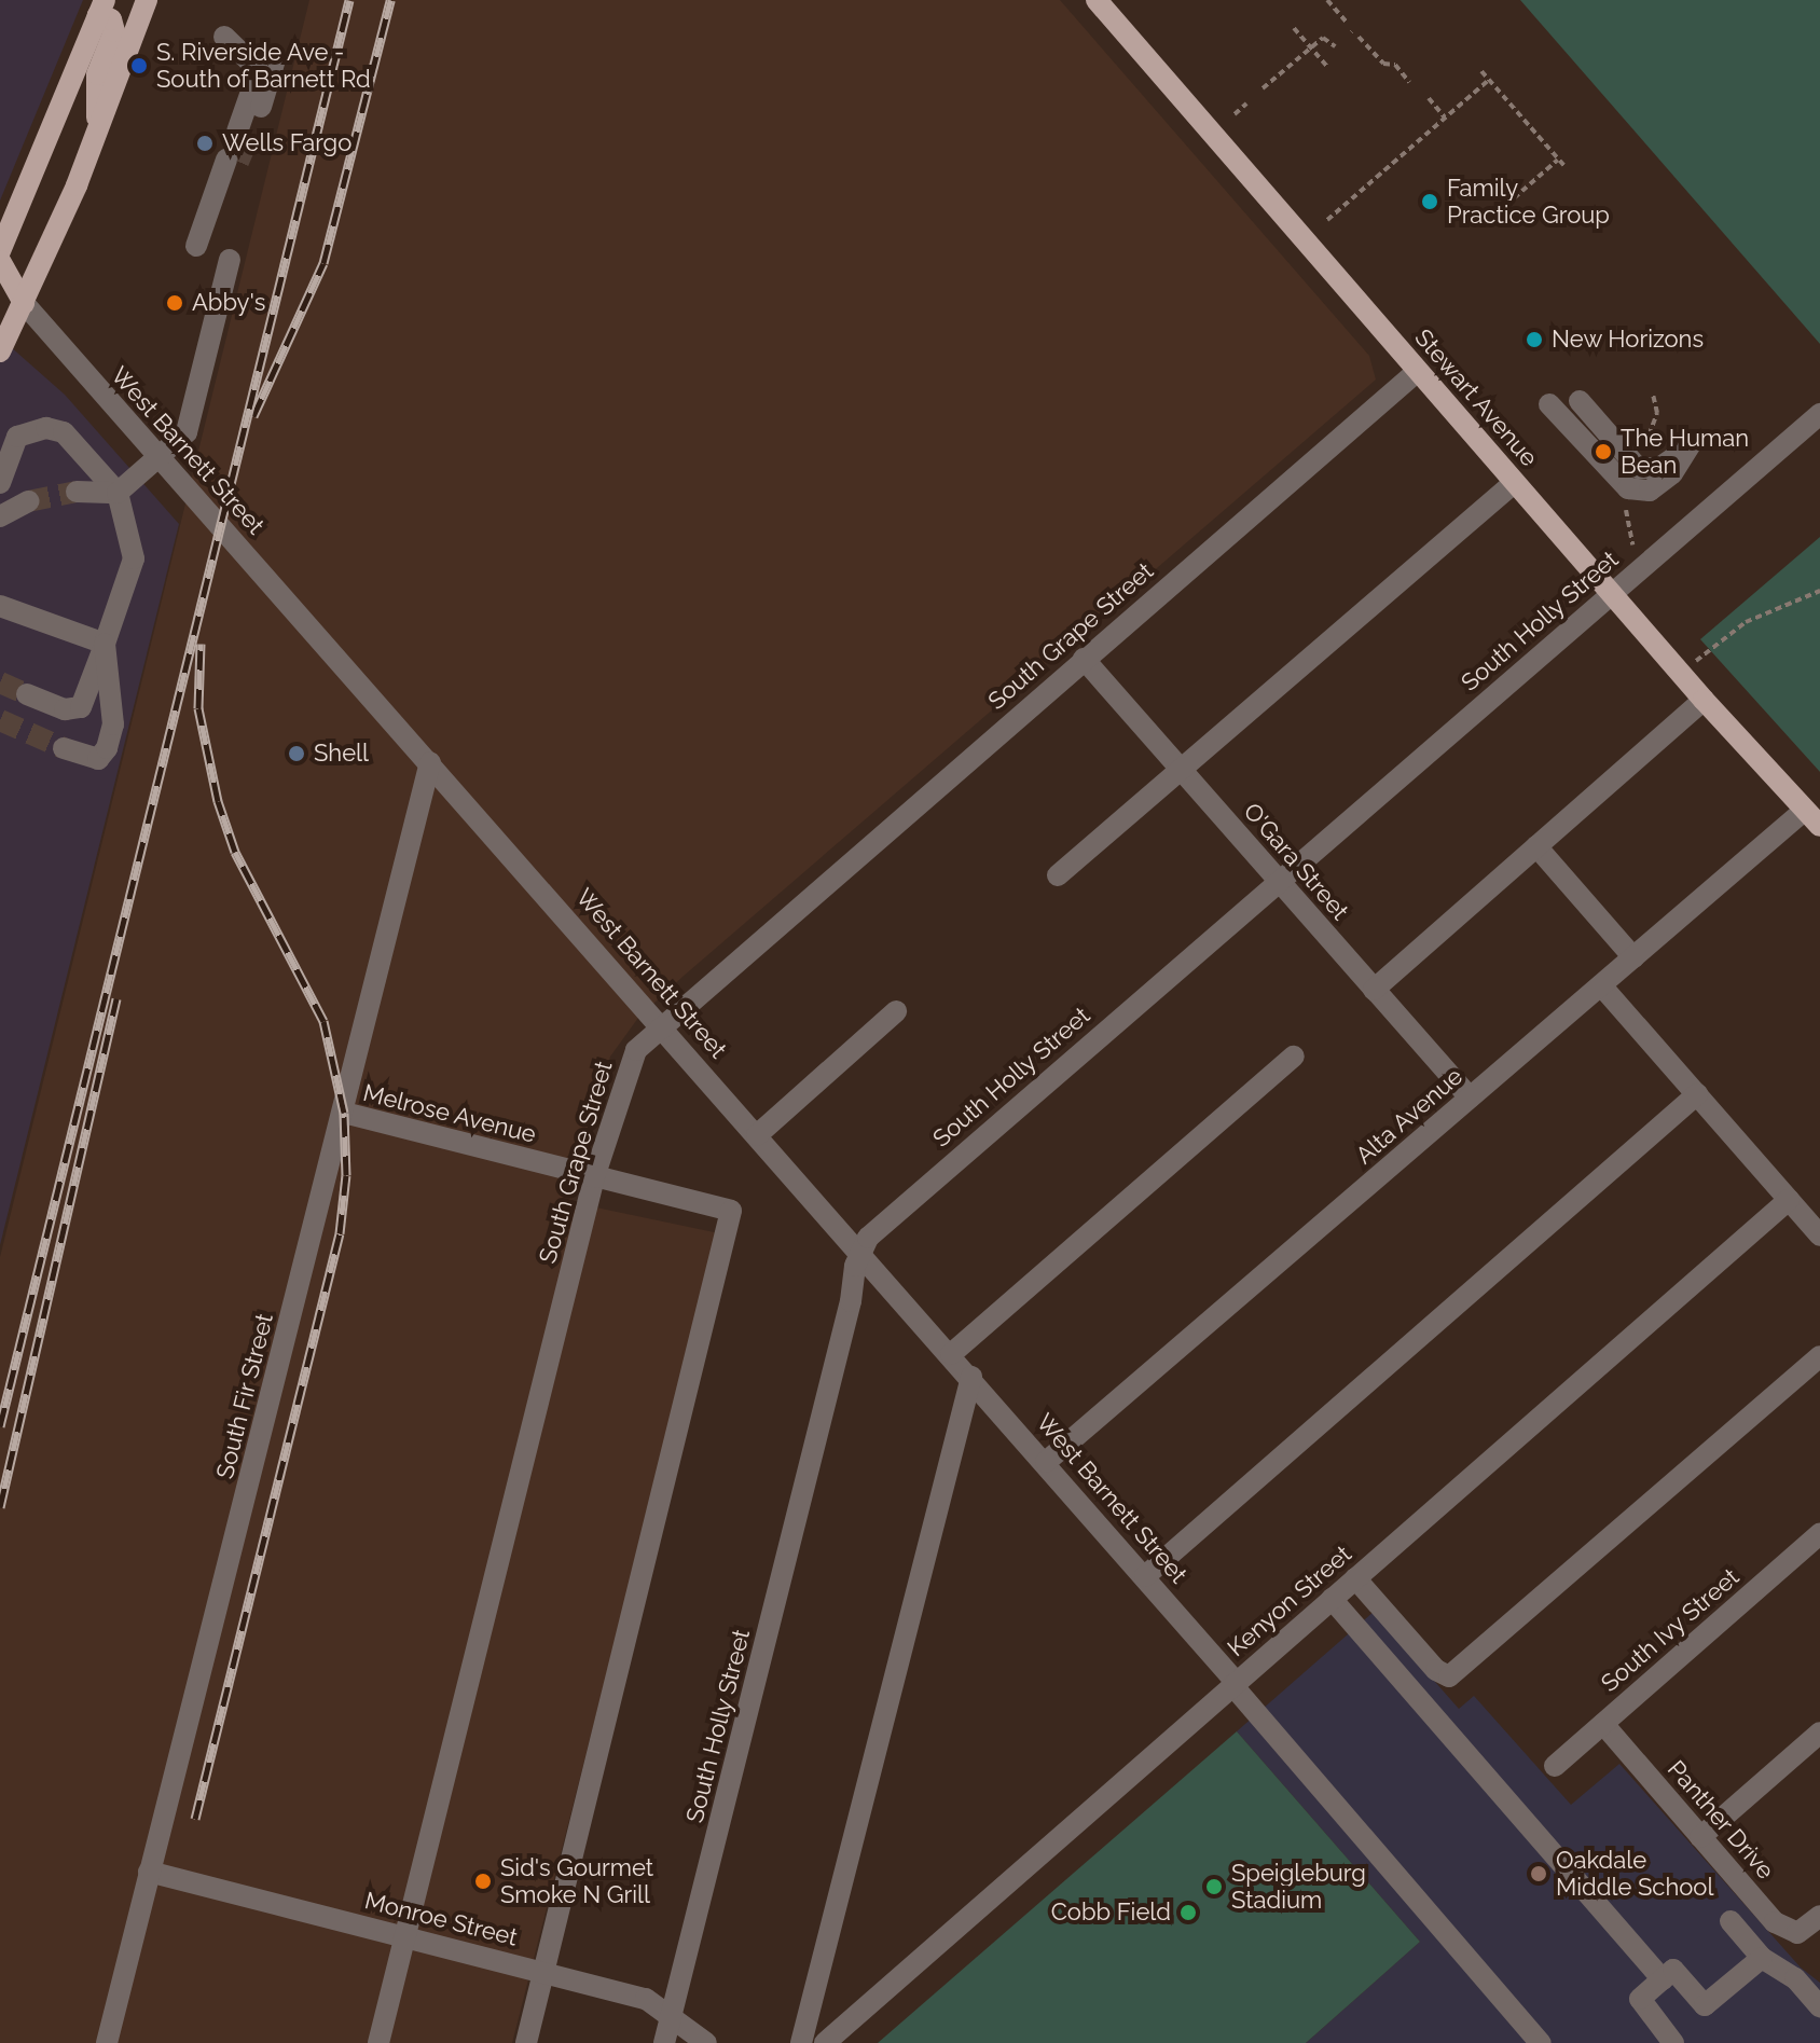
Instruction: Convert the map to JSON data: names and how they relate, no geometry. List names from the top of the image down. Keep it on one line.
{"streets":{"main road":["Stewart Avenue"],"street":["West Barnett Street","South Holly Street","South Grape Street","O'Gara Street","Melrose Avenue","Alta Avenue","South Fir Street","Kenyon Street","South Ivy Street","Panther Drive","Monroe Street"]},"crossings":[["Stewart Avenue","South Holly Street"],["Stewart Avenue","South Grape Street"],["Stewart Avenue","Alta Avenue"],["West Barnett Street","South Holly Street"],["West Barnett Street","South Grape Street"],["West Barnett Street","Alta Avenue"],["West Barnett Street","South Fir Street"],["West Barnett Street","Kenyon Street"],["South Holly Street","O'Gara Street"],["South Holly Street","Monroe Street"],["South Grape Street","O'Gara Street"],["South Grape Street","Melrose Avenue"],["South Grape Street","Monroe Street"],["O'Gara Street","Alta Avenue"],["Melrose Avenue","South Fir Street"],["Melrose Avenue","Monroe Street"],["South Fir Street","Monroe Street"],["South Ivy Street","Panther Drive"]],"places":["S. Riverside Ave - South of Barnett Rd","Wells Fargo","Family Practice Group","Abby's","New Horizons","The Human Bean","Shell","Oakdale Middle School","Sid's Gourmet Smoke N Grill","Speigleburg Stadium","Cobb Field"]}
